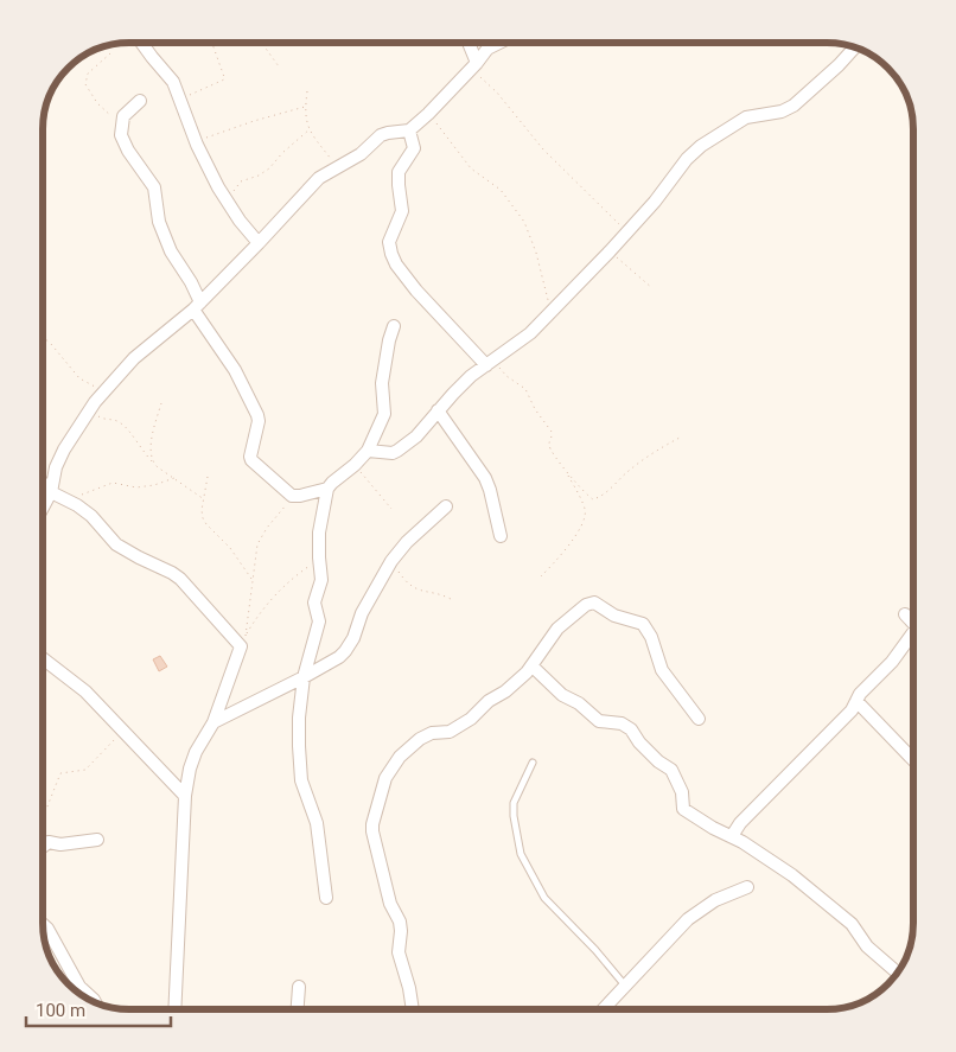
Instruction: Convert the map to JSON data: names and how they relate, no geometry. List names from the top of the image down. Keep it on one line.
{"scale_bar":"100 m"}
